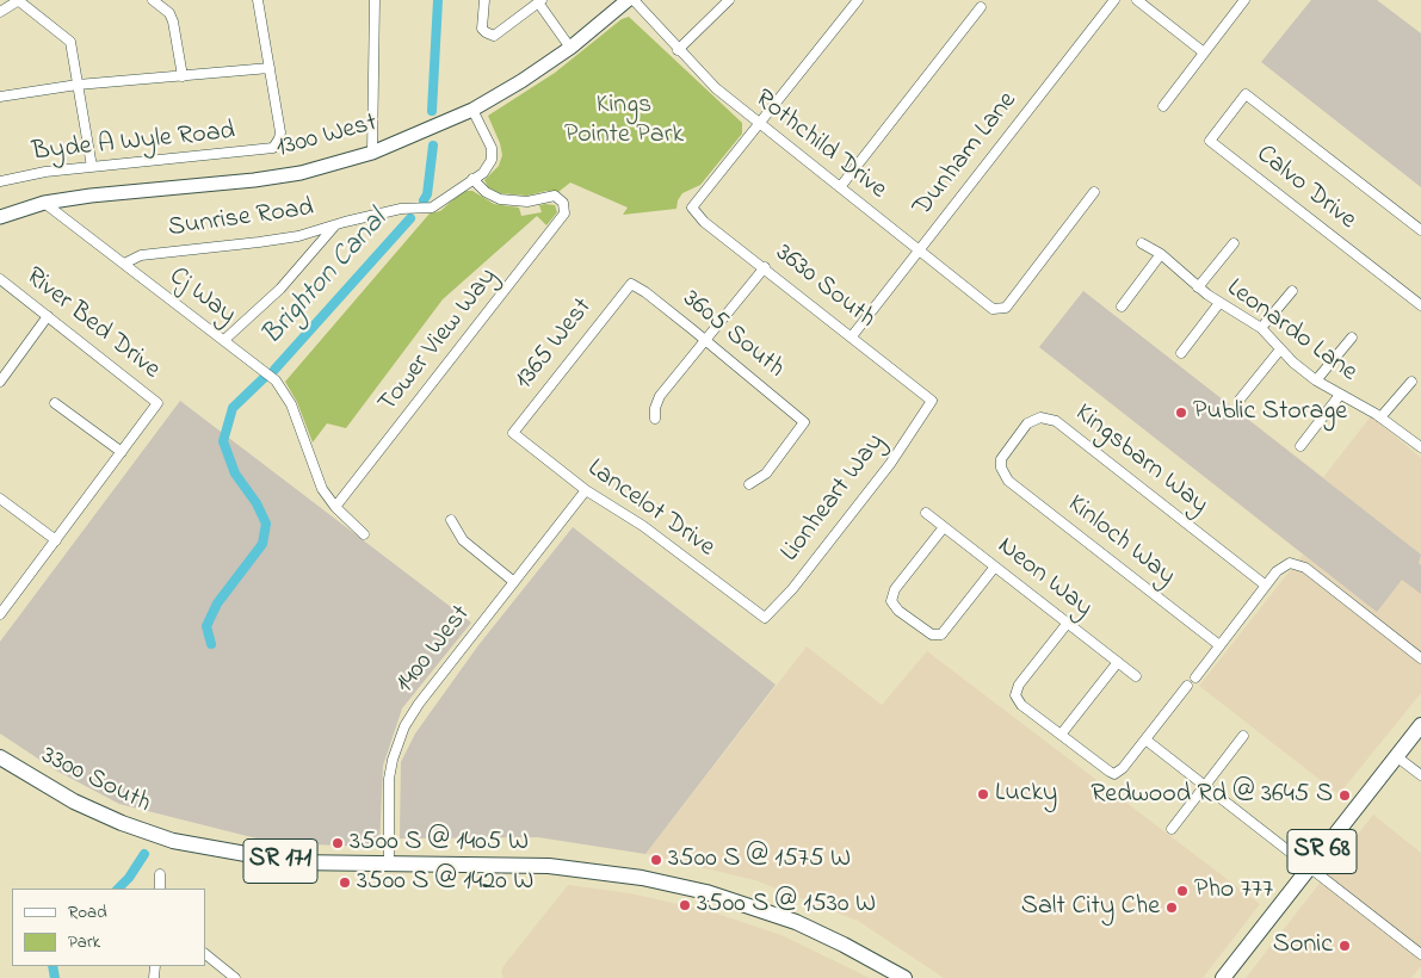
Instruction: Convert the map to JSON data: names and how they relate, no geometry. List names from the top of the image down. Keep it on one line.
{"streets":{"main road":["3300 South","SR 68","SR 171"],"street":["1300 West","Byde A Wyle Road","Rothchild Drive","Dunham Lane","Calvo Drive","Sunrise Road","3630 South","Cj Way","River Bed Drive","Leonardo Lane","3605 South","Tower View Way","1365 West","Kingsbarn Way","Lionheart Way","Lancelot Drive","Kinloch Way","Neon Way","1400 West"]},"crossings":[["1300 West","Sunrise Road"],["1300 West","Cj Way"],["Rothchild Drive","Dunham Lane"],["Rothchild Drive","3630 South"],["Dunham Lane","3630 South"],["Sunrise Road","Cj Way"],["Sunrise Road","Tower View Way"],["3630 South","Lionheart Way"],["Cj Way","Tower View Way"],["3605 South","1365 West"],["1365 West","Lancelot Drive"],["Kingsbarn Way","Kinloch Way"],["Lionheart Way","Lancelot Drive"],["Lancelot Drive","1400 West"],["1400 West","3300 South"],["1400 West","SR 171"],["3300 South","SR 171"]],"water":["Brighton Canal"],"parks":["Kings Pointe Park"],"places":["Public Storage","Lucky","Redwood Rd @ 3645 S","3500 S @ 1405 W","3500 S @ 1575 W","3500 S @ 1420 W","Pho 777","3500 S @ 1530 W","Salt City Che","Sonic"],"legend":["Road","Park"]}
